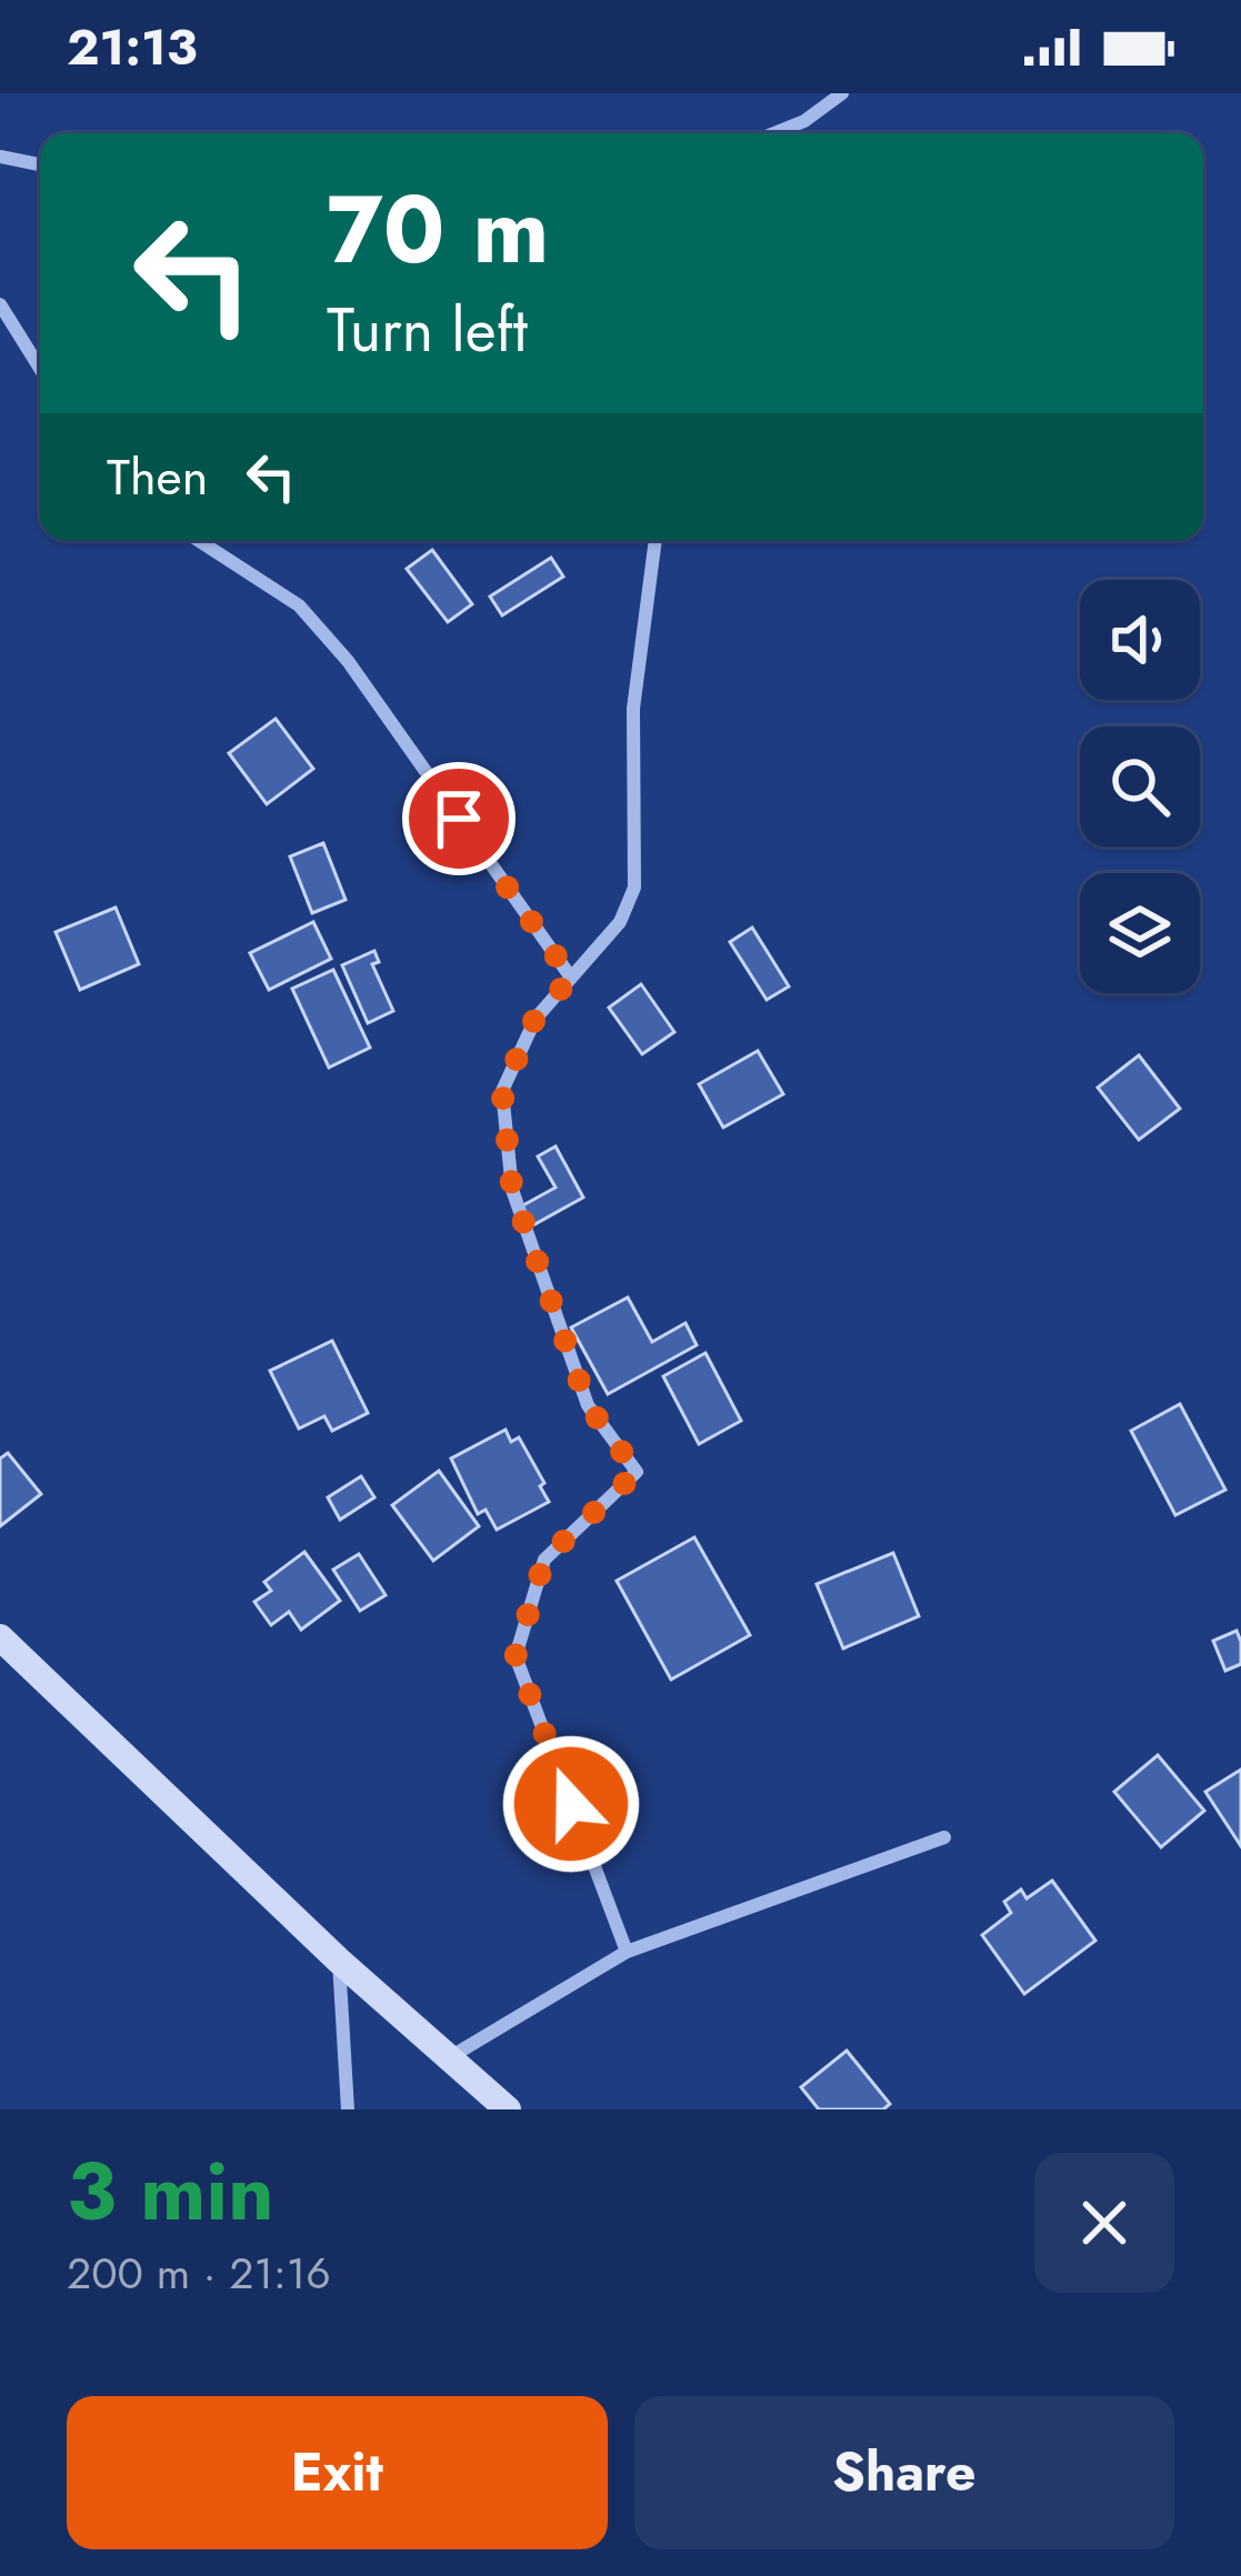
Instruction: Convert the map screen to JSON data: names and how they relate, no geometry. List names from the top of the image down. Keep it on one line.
{"page":{"status":"21:13","turn":["70 m","Turn left"],"then":"Then","heading":["3 min","200 m · 21:16"],"buttons":["Exit","Share"]}}
